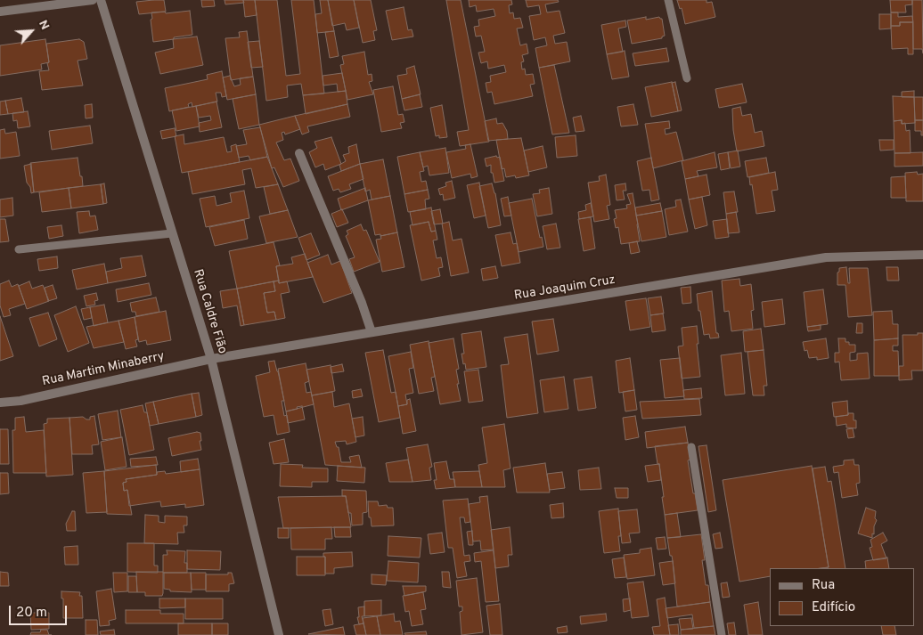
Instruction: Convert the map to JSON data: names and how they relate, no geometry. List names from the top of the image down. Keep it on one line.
{"streets":{"street":["Rua Joaquim Cruz","Rua Caldre Fião","Rua Martim Minaberry"]},"crossings":[["Rua Joaquim Cruz","Rua Caldre Fião"],["Rua Joaquim Cruz","Rua Martim Minaberry"],["Rua Caldre Fião","Rua Martim Minaberry"]],"legend":["Rua","Edifício"],"scale_bar":"20 m","north":"top right"}
